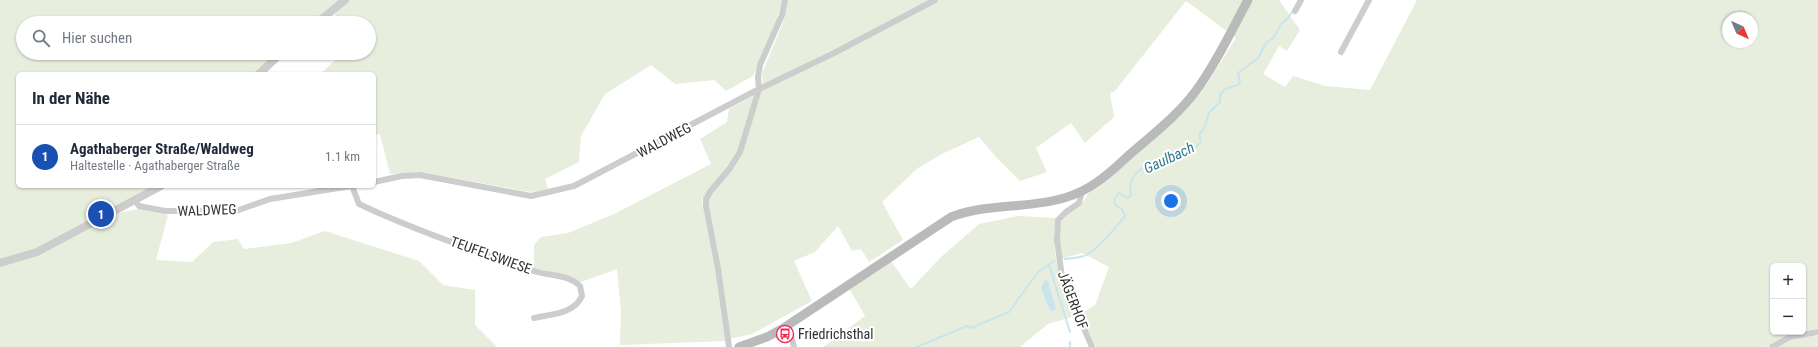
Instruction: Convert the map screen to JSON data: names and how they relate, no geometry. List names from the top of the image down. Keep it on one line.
{"streets":{"street":["WALDWEG","TEUFELSWIESE","JÄGERHOF"]},"water":["Gaulbach"],"places":{"bus stop":["Friedrichsthal"]},"north":"bottom right","page":{"search":"Hier suchen","heading":"In der Nähe","list":[{"mark":"1","name":"Agathaberger Straße/Waldweg","note":"Haltestelle · Agathaberger Straße","value":"1.1 km"}],"pins":"1","map_buttons":["+","−"]}}
